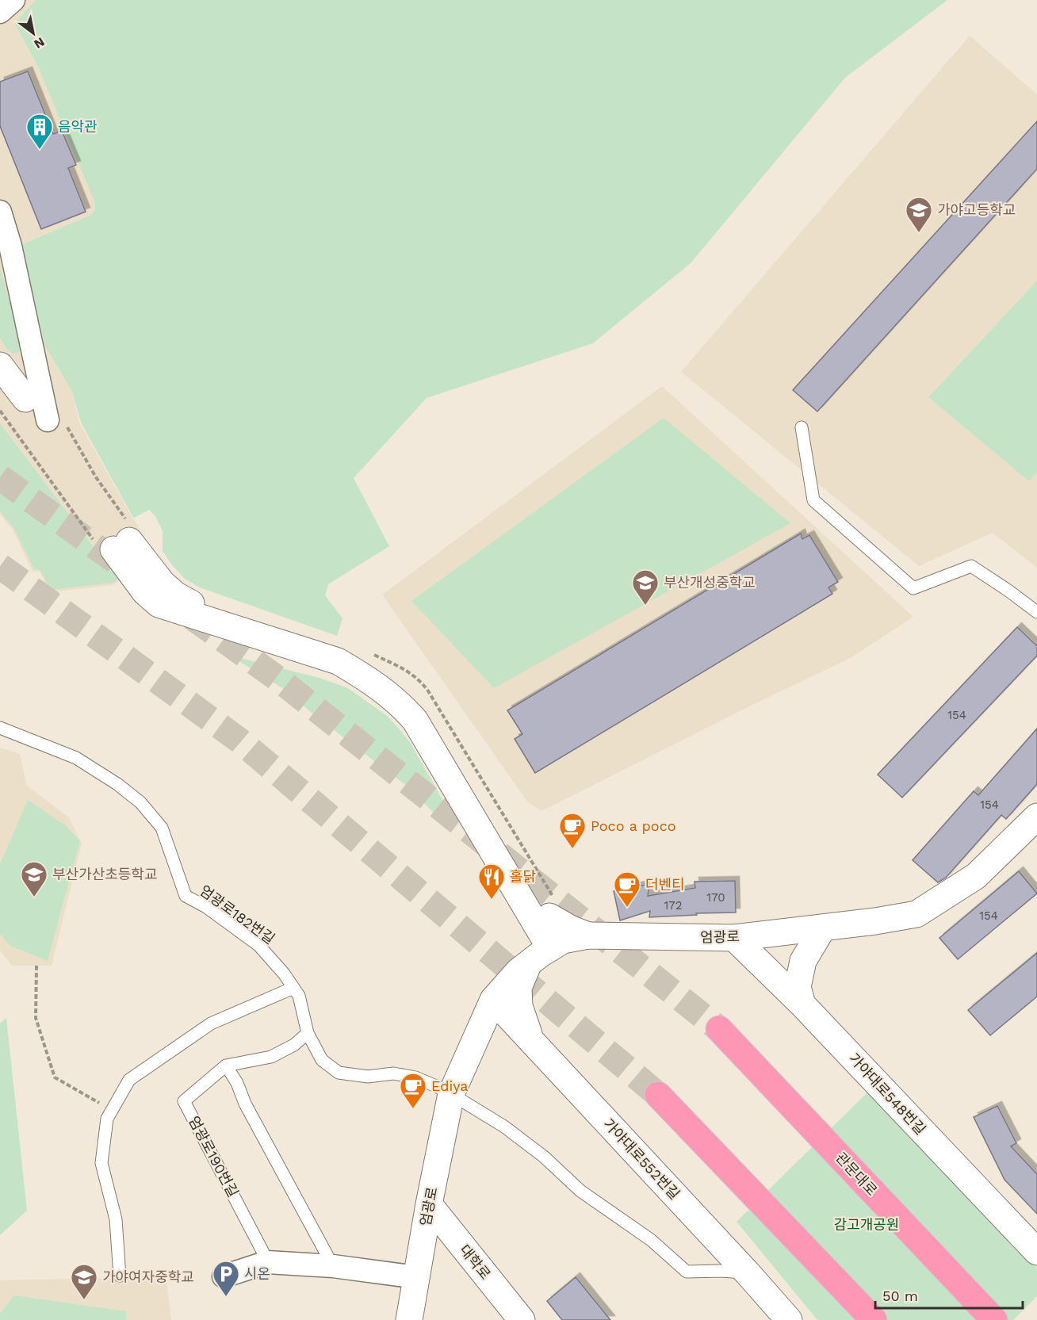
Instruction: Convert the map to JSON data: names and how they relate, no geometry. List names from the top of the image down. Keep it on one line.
{"streets":{"highway":["관문대로"],"street":["엄광로","가야대로548번길","가야대로552번길","대학로"],"lane":["엄광로182번길","엄광로190번길"]},"crossings":[["엄광로182번길","엄광로"],["엄광로182번길","엄광로190번길"],["엄광로","가야대로548번길"],["엄광로","가야대로552번길"],["엄광로","대학로"]],"parks":["감고개공원"],"places":{"building":["음악관"],"school or university":["가야고등학교","부산개성중학교","부산가산초등학교","가야여자중학교"],"cafe":["Poco a poco","더벤티","Ediya"],"restaurant":["홀닭"],"parking":["시온"]},"house_numbers":["154","154","170","172","154"],"scale_bar":"50 m","north":"bottom right"}
